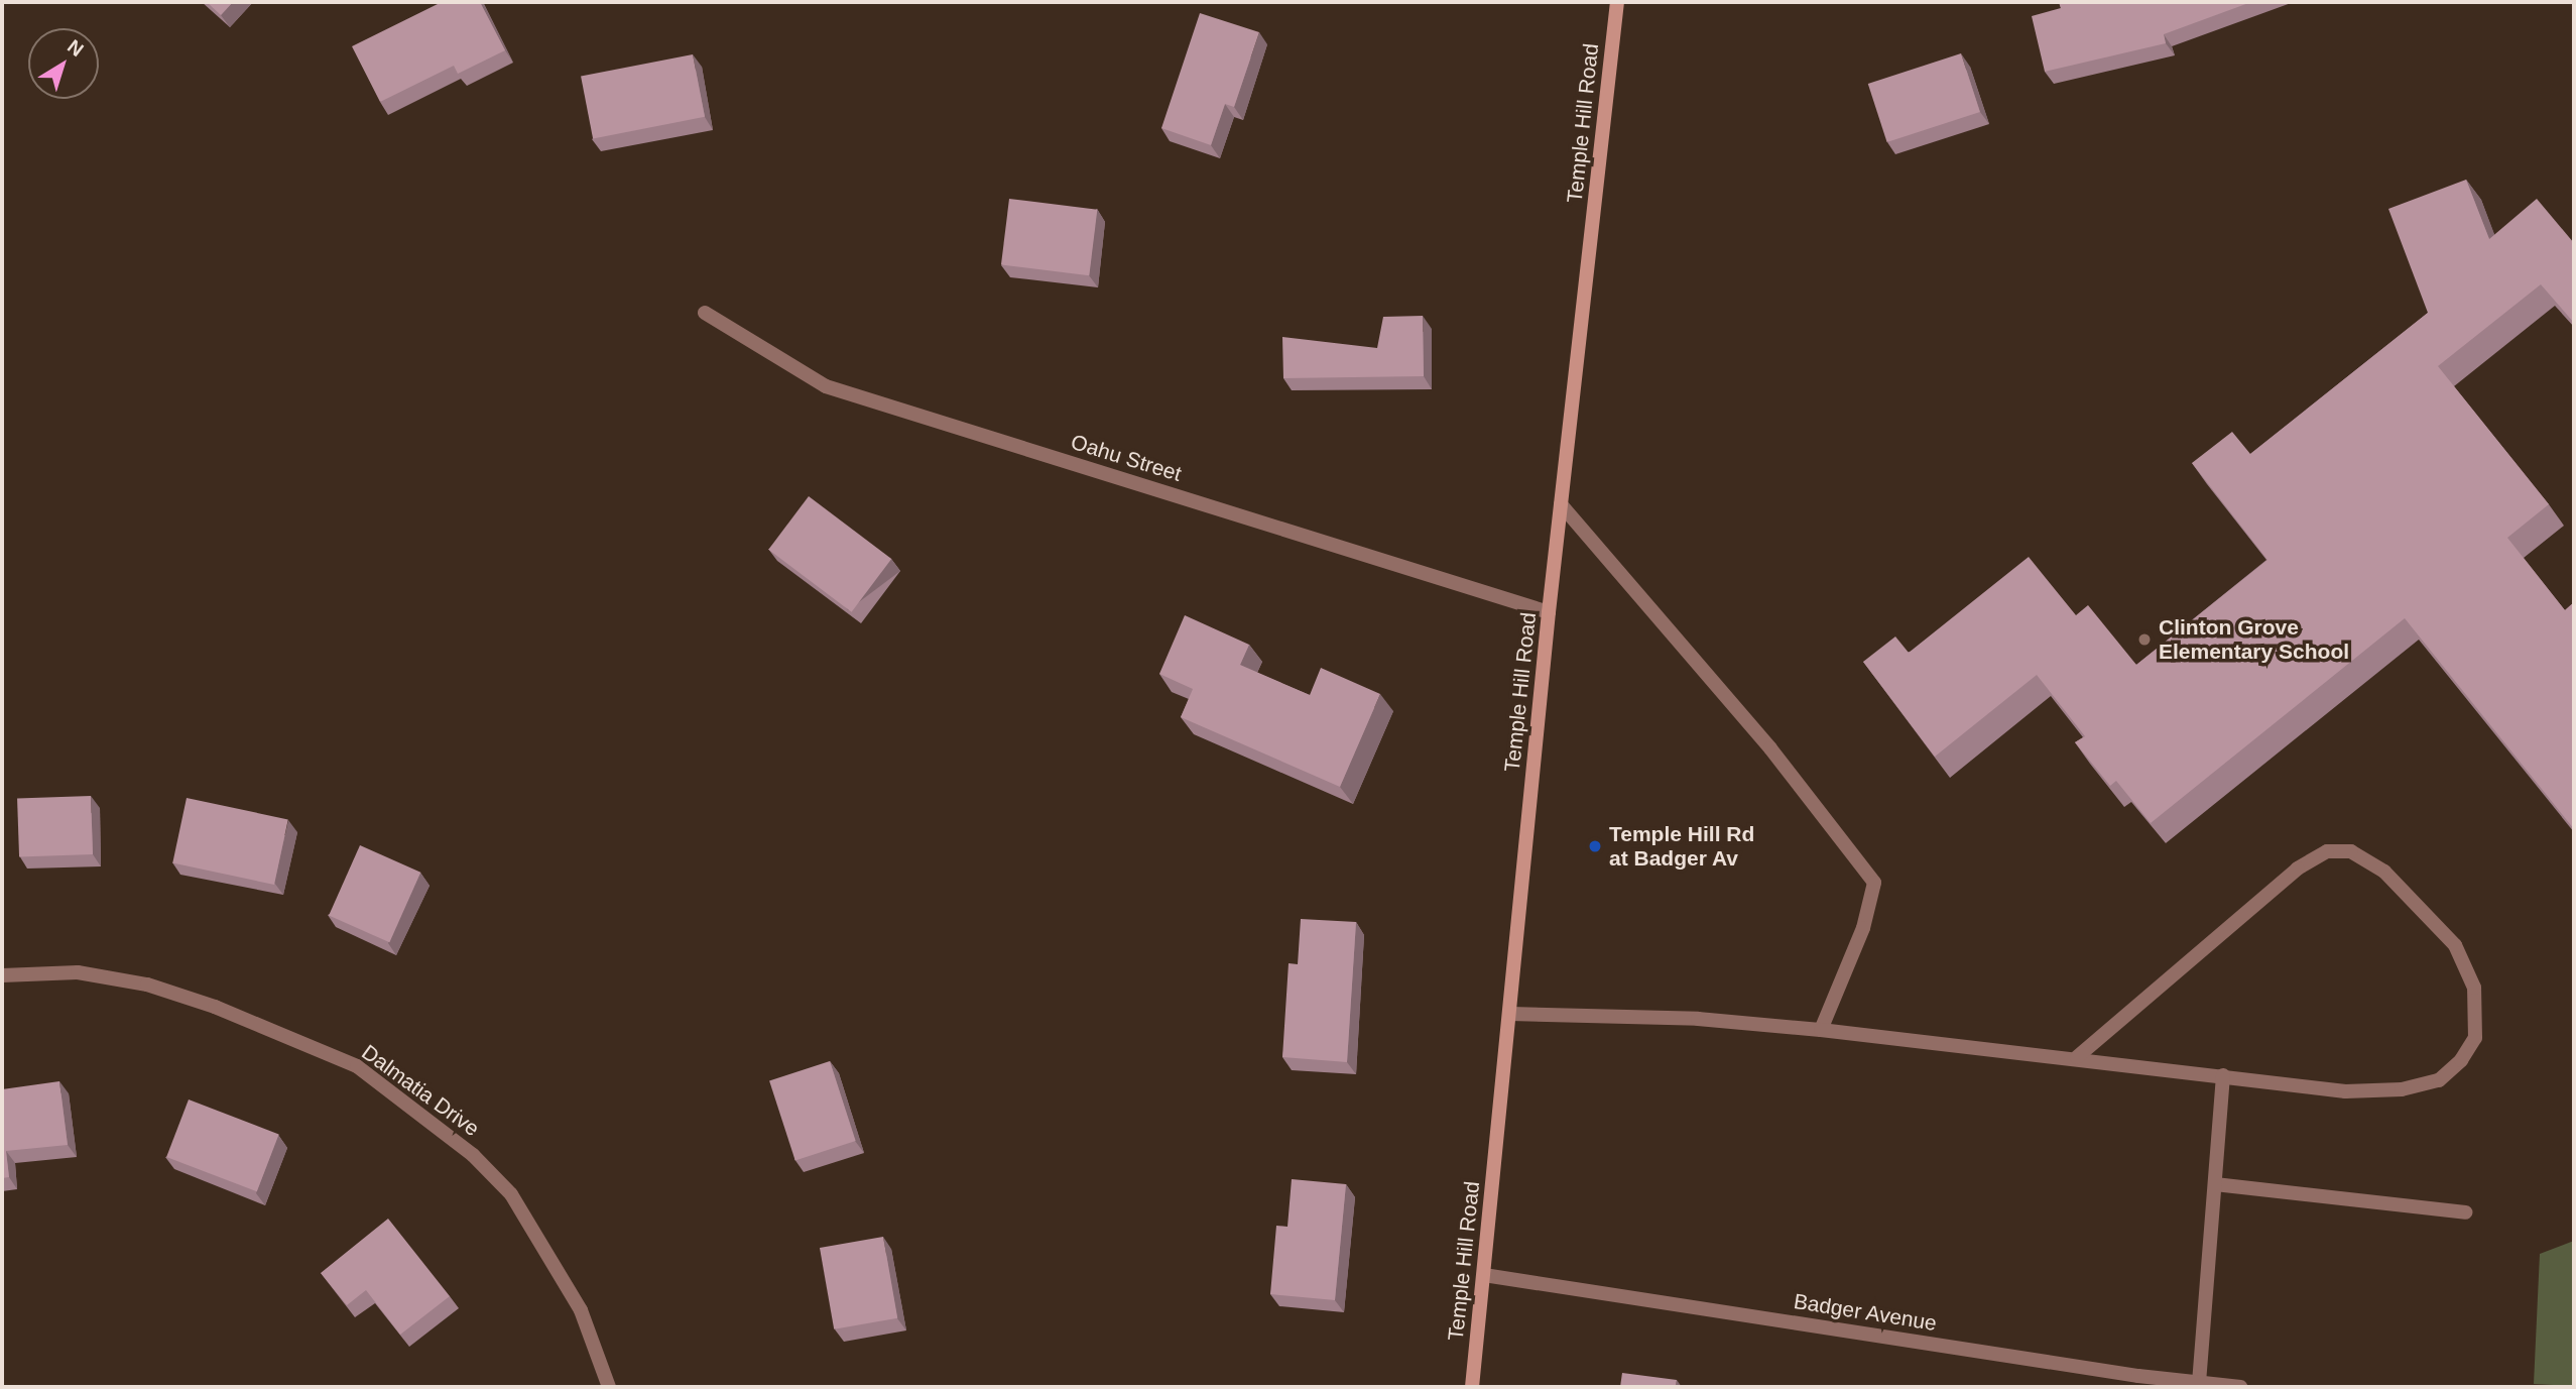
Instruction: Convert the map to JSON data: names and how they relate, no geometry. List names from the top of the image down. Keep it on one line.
{"streets":{"main road":["Temple Hill Road"],"street":["Oahu Street","Dalmatia Drive","Badger Avenue"]},"crossings":[["Temple Hill Road","Oahu Street"],["Temple Hill Road","Badger Avenue"]],"places":["Clinton Grove Elementary School","Temple Hill Rd at Badger Av"],"north":"top right"}
